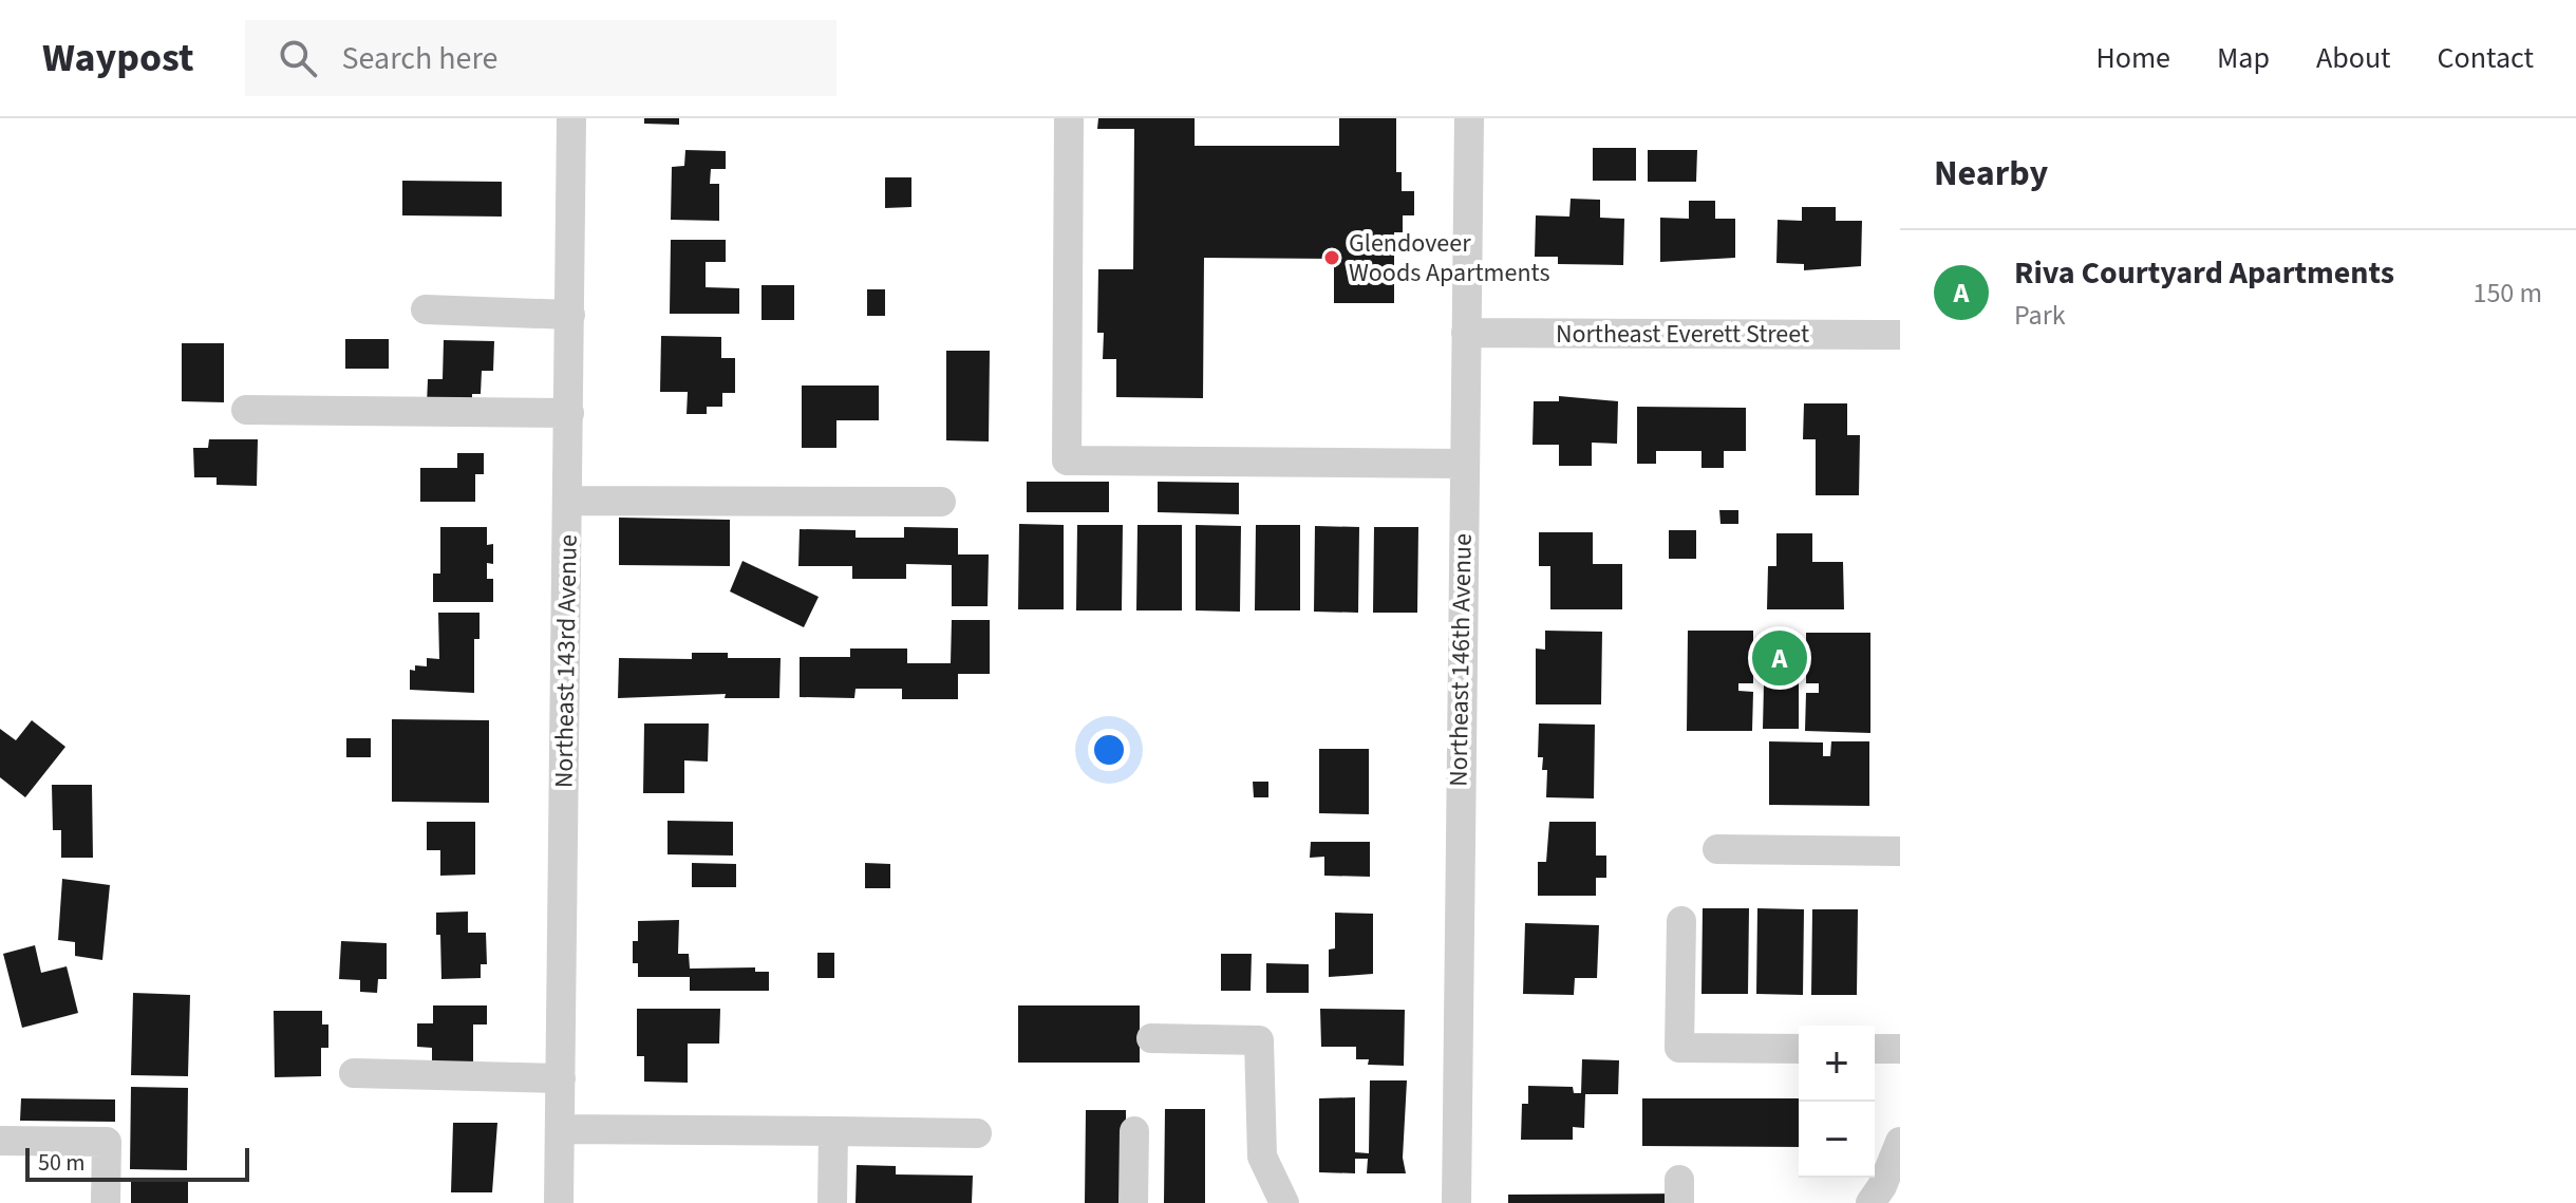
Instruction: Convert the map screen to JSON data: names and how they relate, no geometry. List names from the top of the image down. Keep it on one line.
{"streets":{"street":["Northeast Everett Street","Northeast 146th Avenue","Northeast 143rd Avenue"]},"crossings":[["Northeast Everett Street","Northeast 146th Avenue"]],"places":["Glendoveer Woods Apartments"],"scale_bar":"50 m","page":{"header":"Waypost","search":"Search here","nav":["Home","Map","About","Contact"],"heading":"Nearby","list":[{"mark":"A","name":"Riva Courtyard Apartments","note":"Park","value":"150 m"}],"pins":"A","map_buttons":["+","−"],"scale":"50 m"}}
